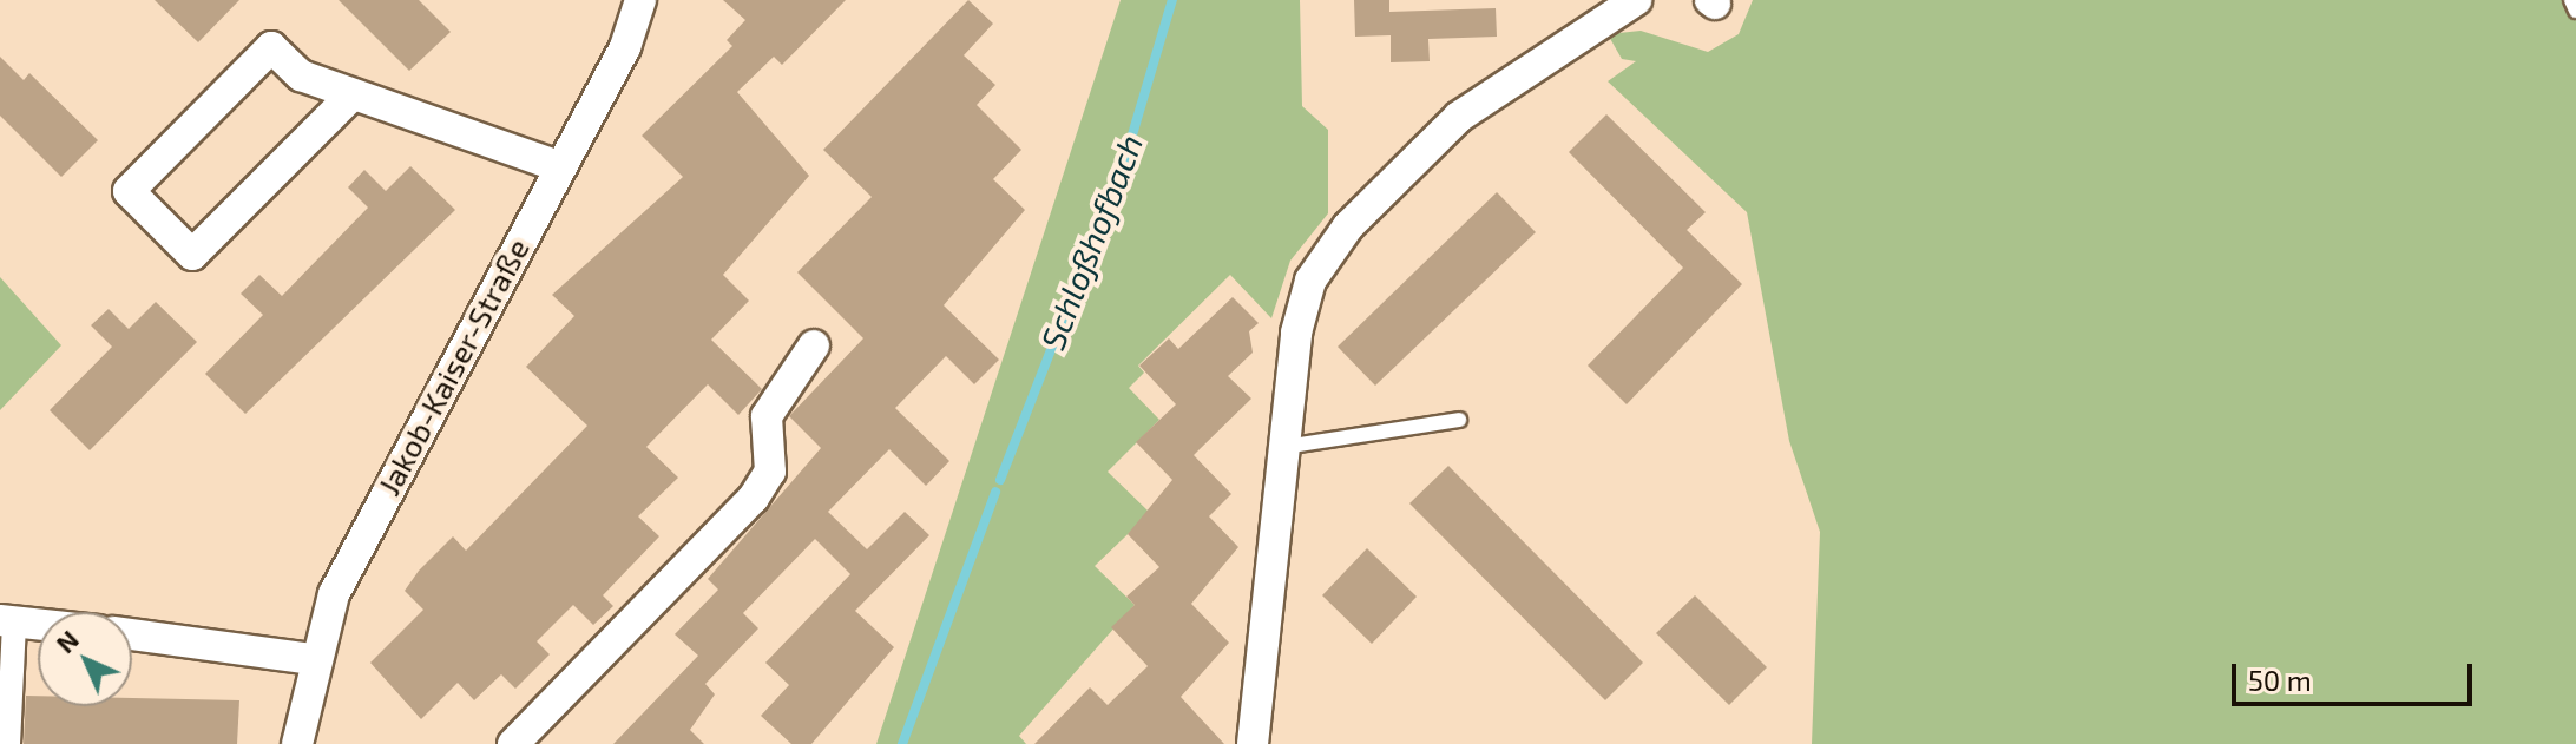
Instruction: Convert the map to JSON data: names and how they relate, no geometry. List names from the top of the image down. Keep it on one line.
{"streets":{"street":["Jakob-Kaiser-Straße"]},"water":["Schloßhofbach"],"scale_bar":"50 m","north":"top left"}
